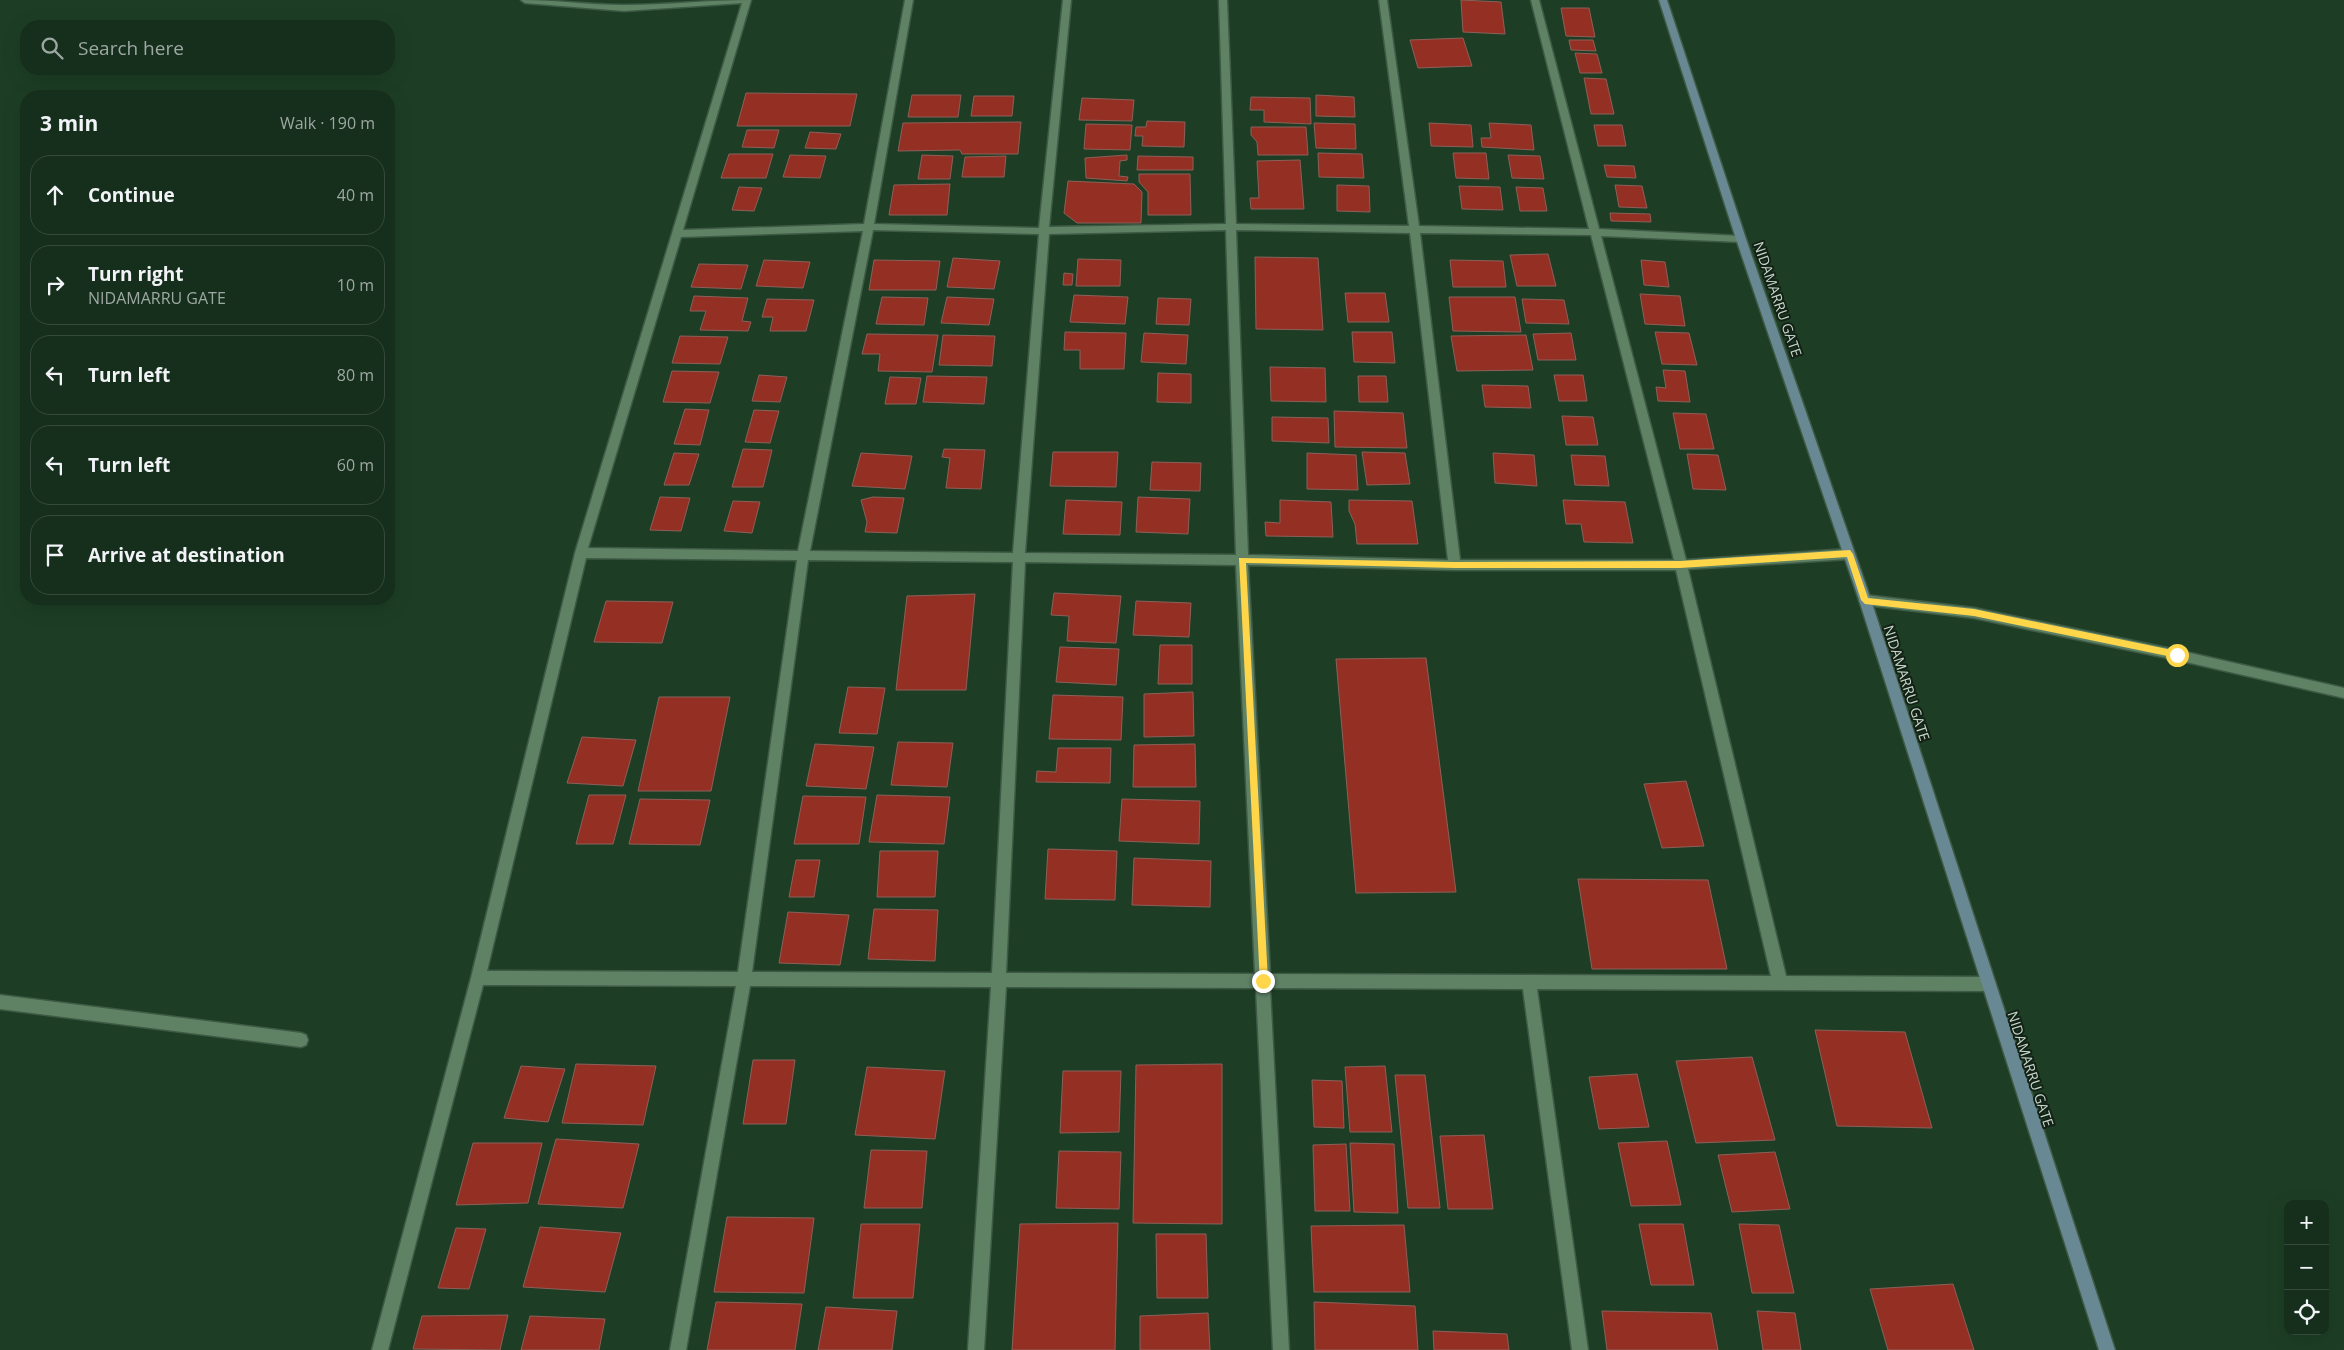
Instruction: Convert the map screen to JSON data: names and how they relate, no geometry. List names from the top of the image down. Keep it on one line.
{"streets":{"main road":["NIDAMARRU GATE"]},"page":{"search":"Search here","heading":["3 min","Walk · 190 m"],"list":[["Continue","40 m"],["Turn right","NIDAMARRU GATE","10 m"],["Turn left","80 m"],["Turn left","60 m"],"Arrive at destination"],"map_buttons":["+","−"]}}
